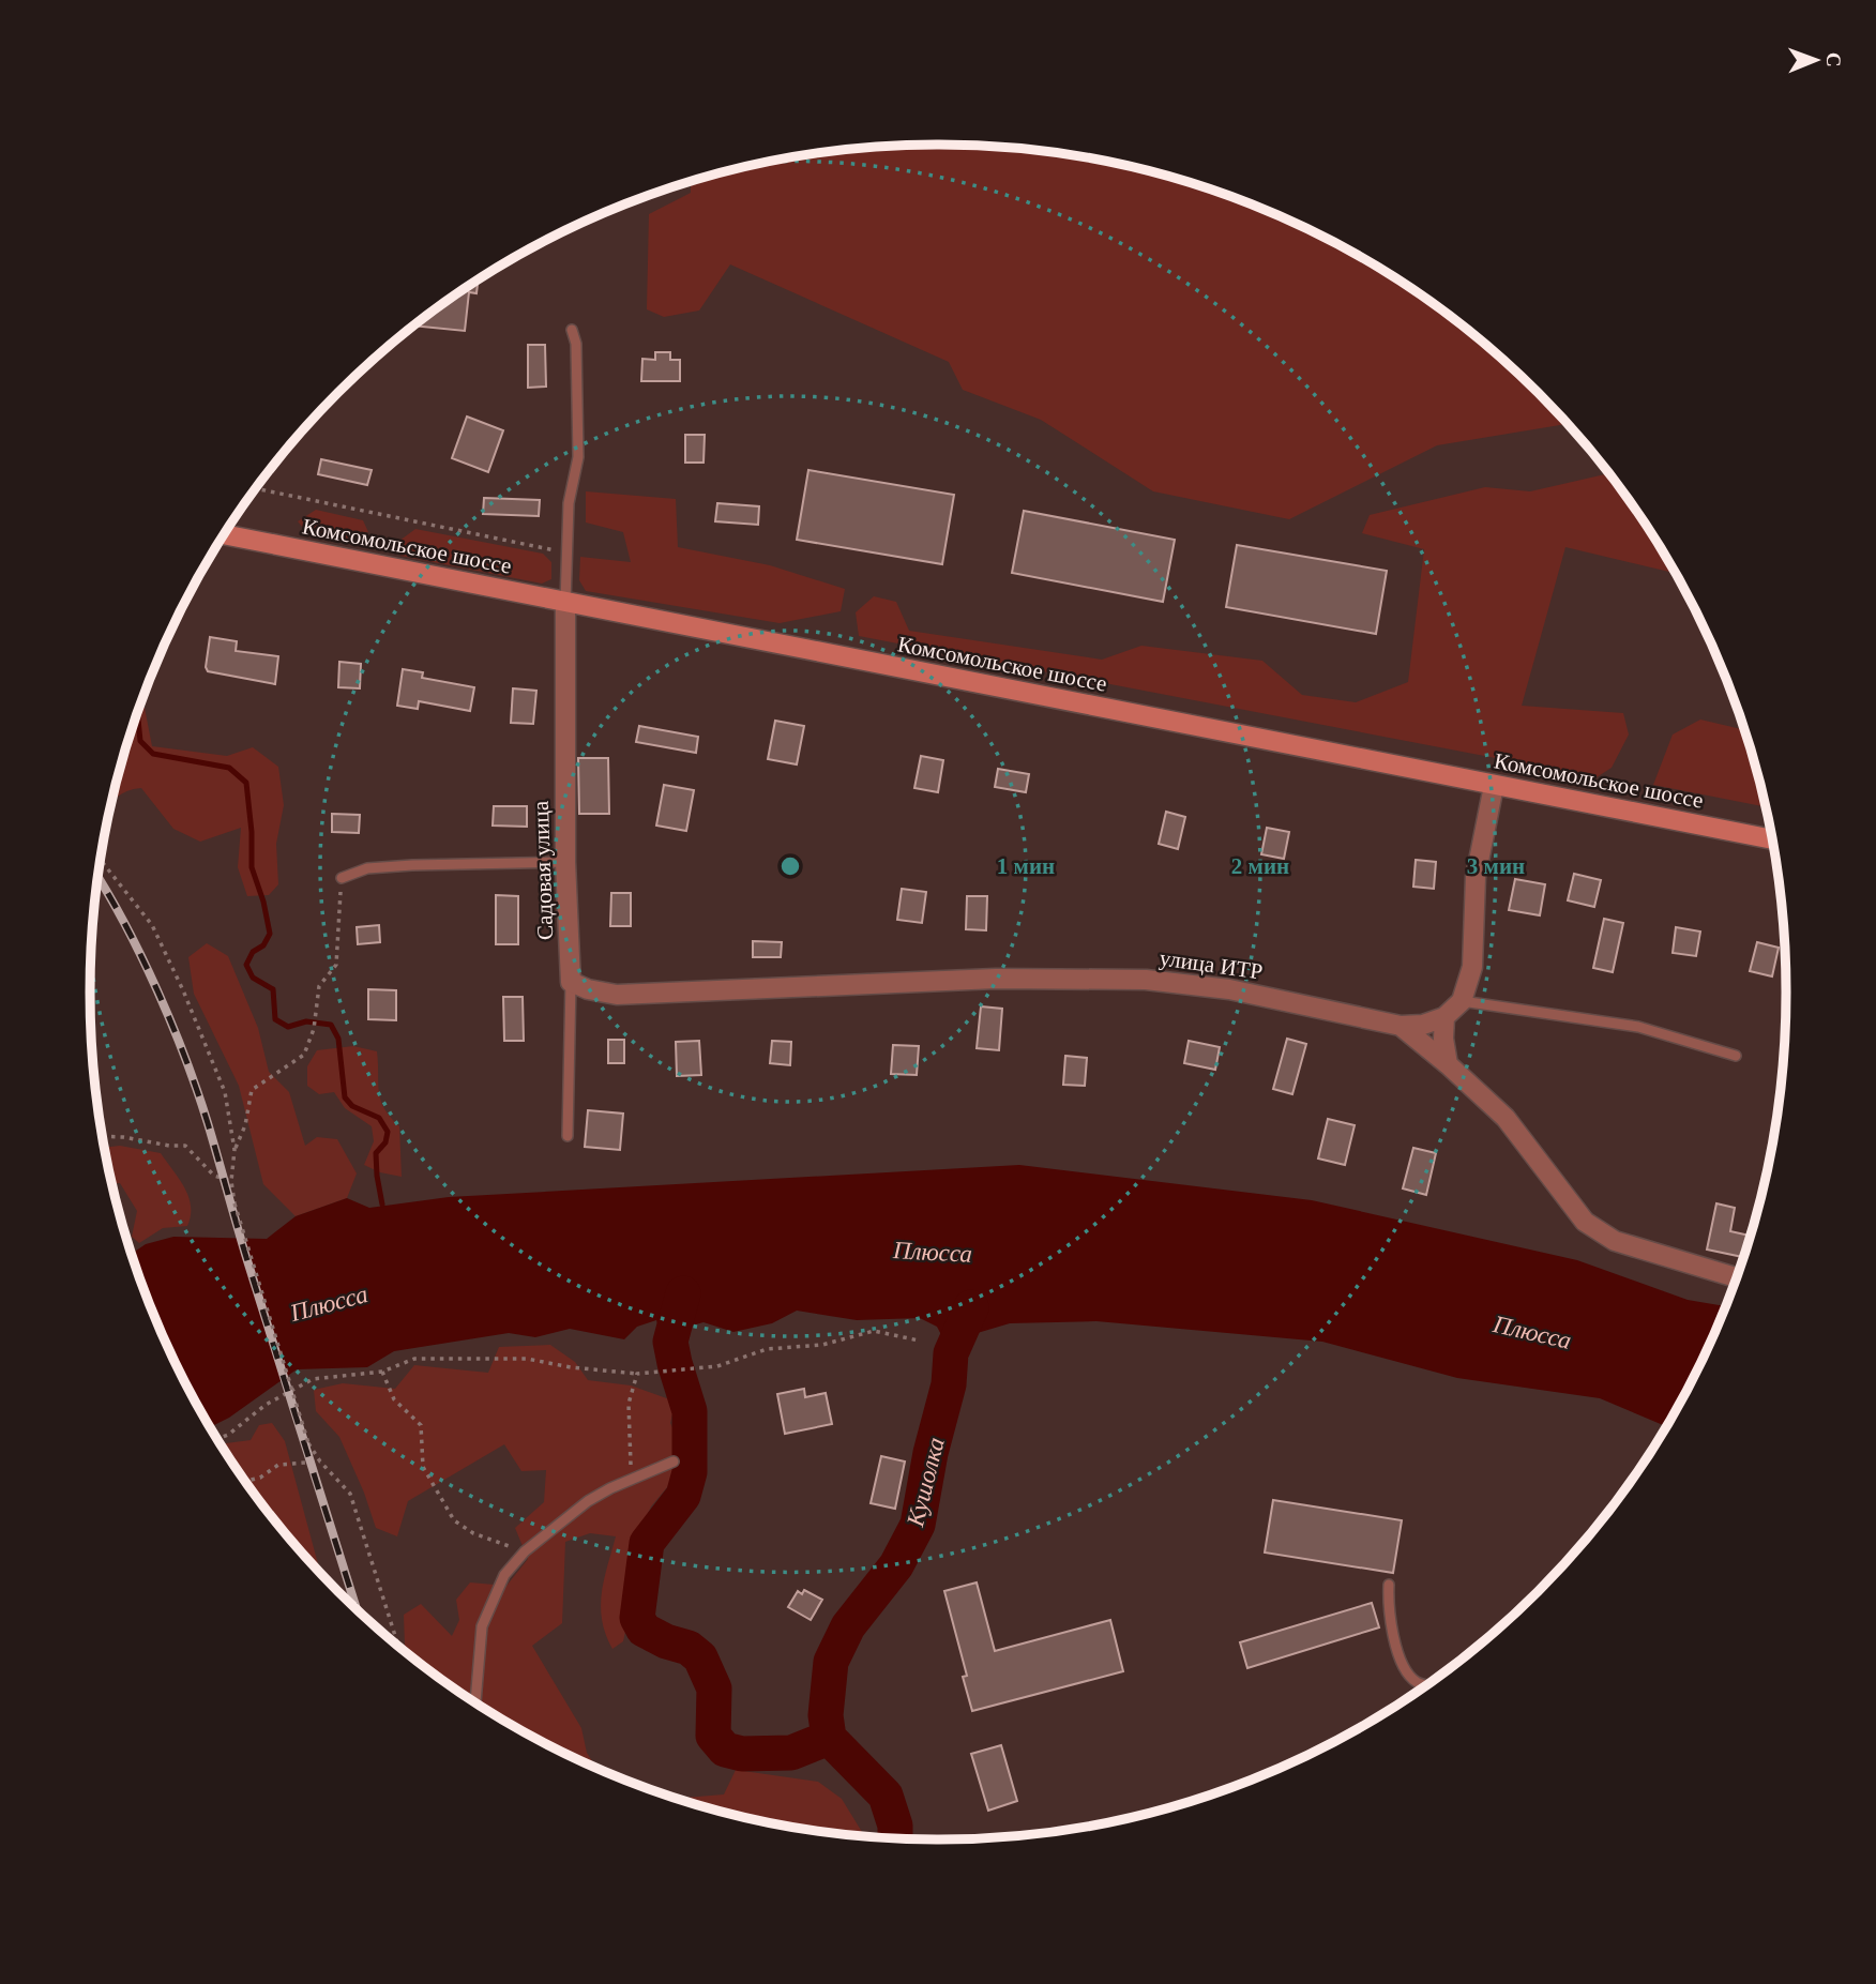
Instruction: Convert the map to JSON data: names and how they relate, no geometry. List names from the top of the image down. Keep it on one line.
{"streets":{"main road":["Комсомольское шоссе"],"street":["Садовая улица","улица ИТР"]},"crossings":[["Комсомольское шоссе","Садовая улица"],["Садовая улица","улица ИТР"]],"water":["Плюсса","Кушолка"],"north":"right","rings":["1 мин","2 мин","3 мин"]}
